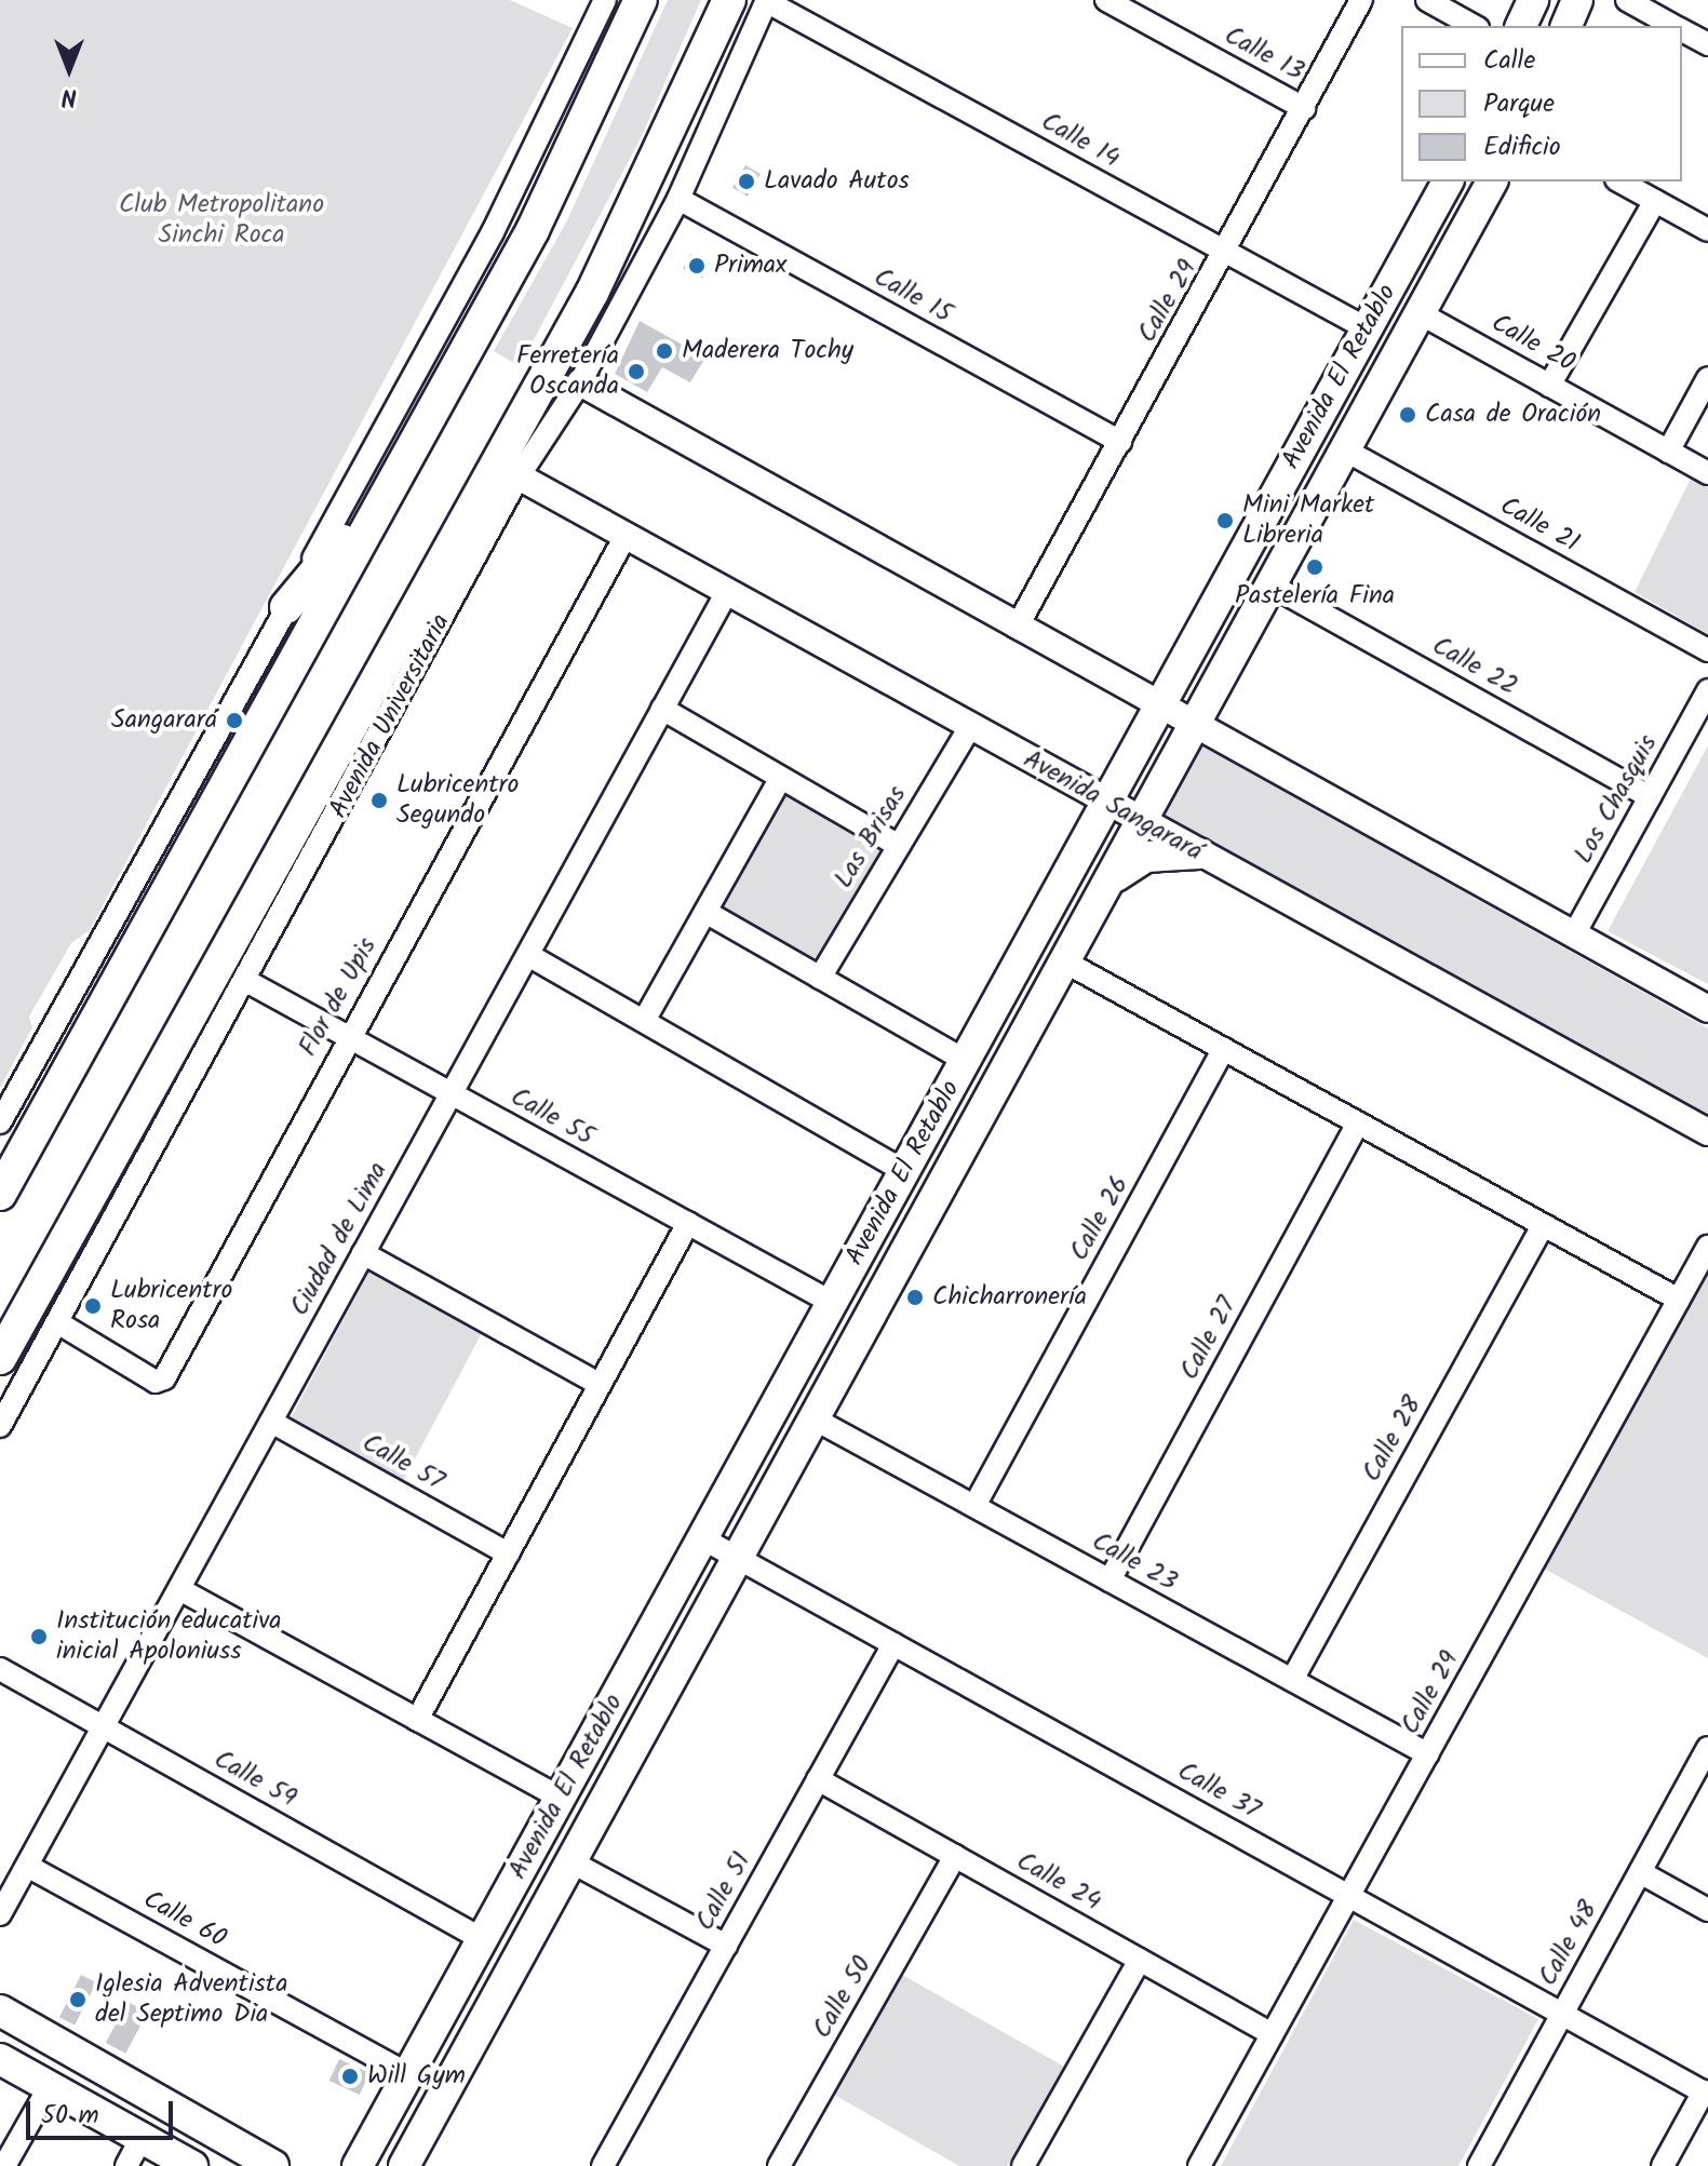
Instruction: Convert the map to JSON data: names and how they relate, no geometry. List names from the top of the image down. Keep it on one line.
{"streets":{"main road":["Avenida El Retablo","Avenida Universitaria"],"street":["Calle 13","Calle 14","Calle 15","Calle 29","Calle 20","Calle 21","Calle 22","Los Chasquis","Avenida Sangarará","Las Brisas","Flor de Upis","Calle 55","Calle 26","Ciudad de Lima","Calle 27","Calle 28","Calle 57","Calle 23","Calle 59","Calle 37","Calle 24","Calle 51","Calle 60","Calle 48","Calle 50"]},"crossings":[["Calle 13","Calle 29"],["Calle 14","Calle 29"],["Calle 14","Avenida El Retablo"],["Calle 14","Avenida Universitaria"],["Calle 15","Calle 29"],["Calle 15","Avenida Universitaria"],["Calle 29","Calle 23"],["Calle 29","Calle 37"],["Calle 29","Calle 24"],["Calle 20","Avenida El Retablo"],["Avenida El Retablo","Calle 21"],["Avenida El Retablo","Calle 22"],["Avenida El Retablo","Avenida Sangarará"],["Avenida El Retablo","Calle 55"],["Avenida El Retablo","Calle 23"],["Avenida El Retablo","Calle 59"],["Avenida El Retablo","Calle 37"],["Avenida El Retablo","Calle 60"],["Calle 22","Los Chasquis"],["Avenida Universitaria","Avenida Sangarará"],["Avenida Universitaria","Flor de Upis"],["Avenida Universitaria","Calle 55"],["Avenida Sangarará","Las Brisas"],["Avenida Sangarará","Flor de Upis"],["Avenida Sangarará","Ciudad de Lima"],["Flor de Upis","Calle 55"],["Calle 55","Ciudad de Lima"],["Calle 26","Calle 23"],["Ciudad de Lima","Calle 57"],["Ciudad de Lima","Calle 59"],["Ciudad de Lima","Calle 60"],["Calle 27","Calle 23"],["Calle 28","Calle 23"],["Calle 37","Calle 51"],["Calle 37","Calle 48"],["Calle 24","Calle 51"],["Calle 24","Calle 50"]],"parks":["Club Metropolitano Sinchi Roca"],"places":["Lavado Autos","Primax","Maderera Tochy","Ferretería Oscanda","Casa de Oración","Mini Market Libreria","Pastelería Fina","Sangarará","Lubricentro Segundo","Chicharronería","Lubricentro Rosa","Institución educativa inicial Apoloniuss","Iglesia Adventista del Septimo Dia","Will Gym"],"legend":["Calle","Parque","Edificio"],"scale_bar":"50 m","north":"bottom"}
